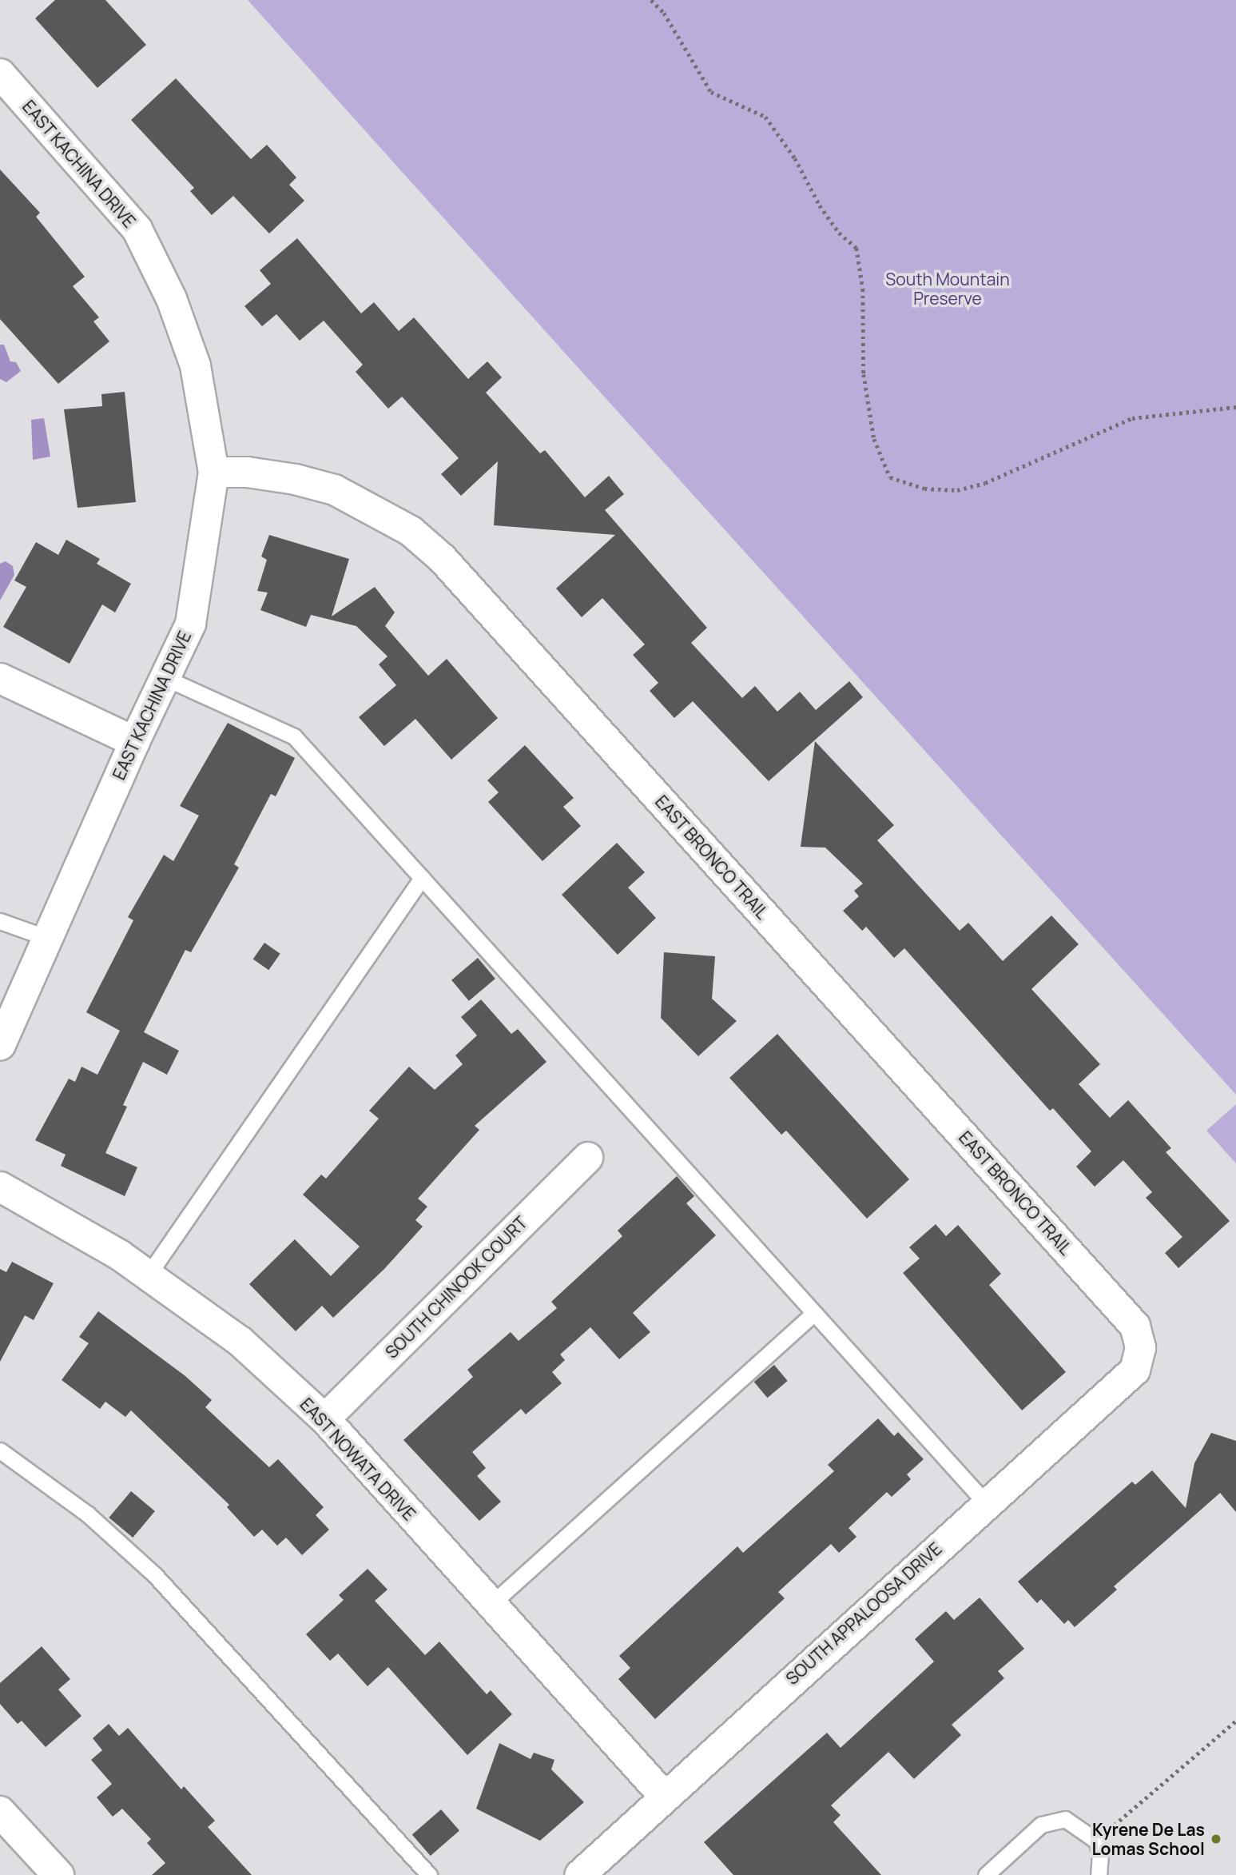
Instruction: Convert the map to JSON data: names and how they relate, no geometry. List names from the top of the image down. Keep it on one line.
{"streets":{"street":["EAST KACHINA DRIVE","EAST BRONCO TRAIL","SOUTH CHINOOK COURT","EAST NOWATA DRIVE","SOUTH APPALOOSA DRIVE"]},"crossings":[["EAST KACHINA DRIVE","EAST BRONCO TRAIL"],["EAST BRONCO TRAIL","SOUTH APPALOOSA DRIVE"],["SOUTH CHINOOK COURT","EAST NOWATA DRIVE"],["EAST NOWATA DRIVE","SOUTH APPALOOSA DRIVE"]],"parks":["South Mountain Preserve"],"places":["Kyrene De Las Lomas School"]}
